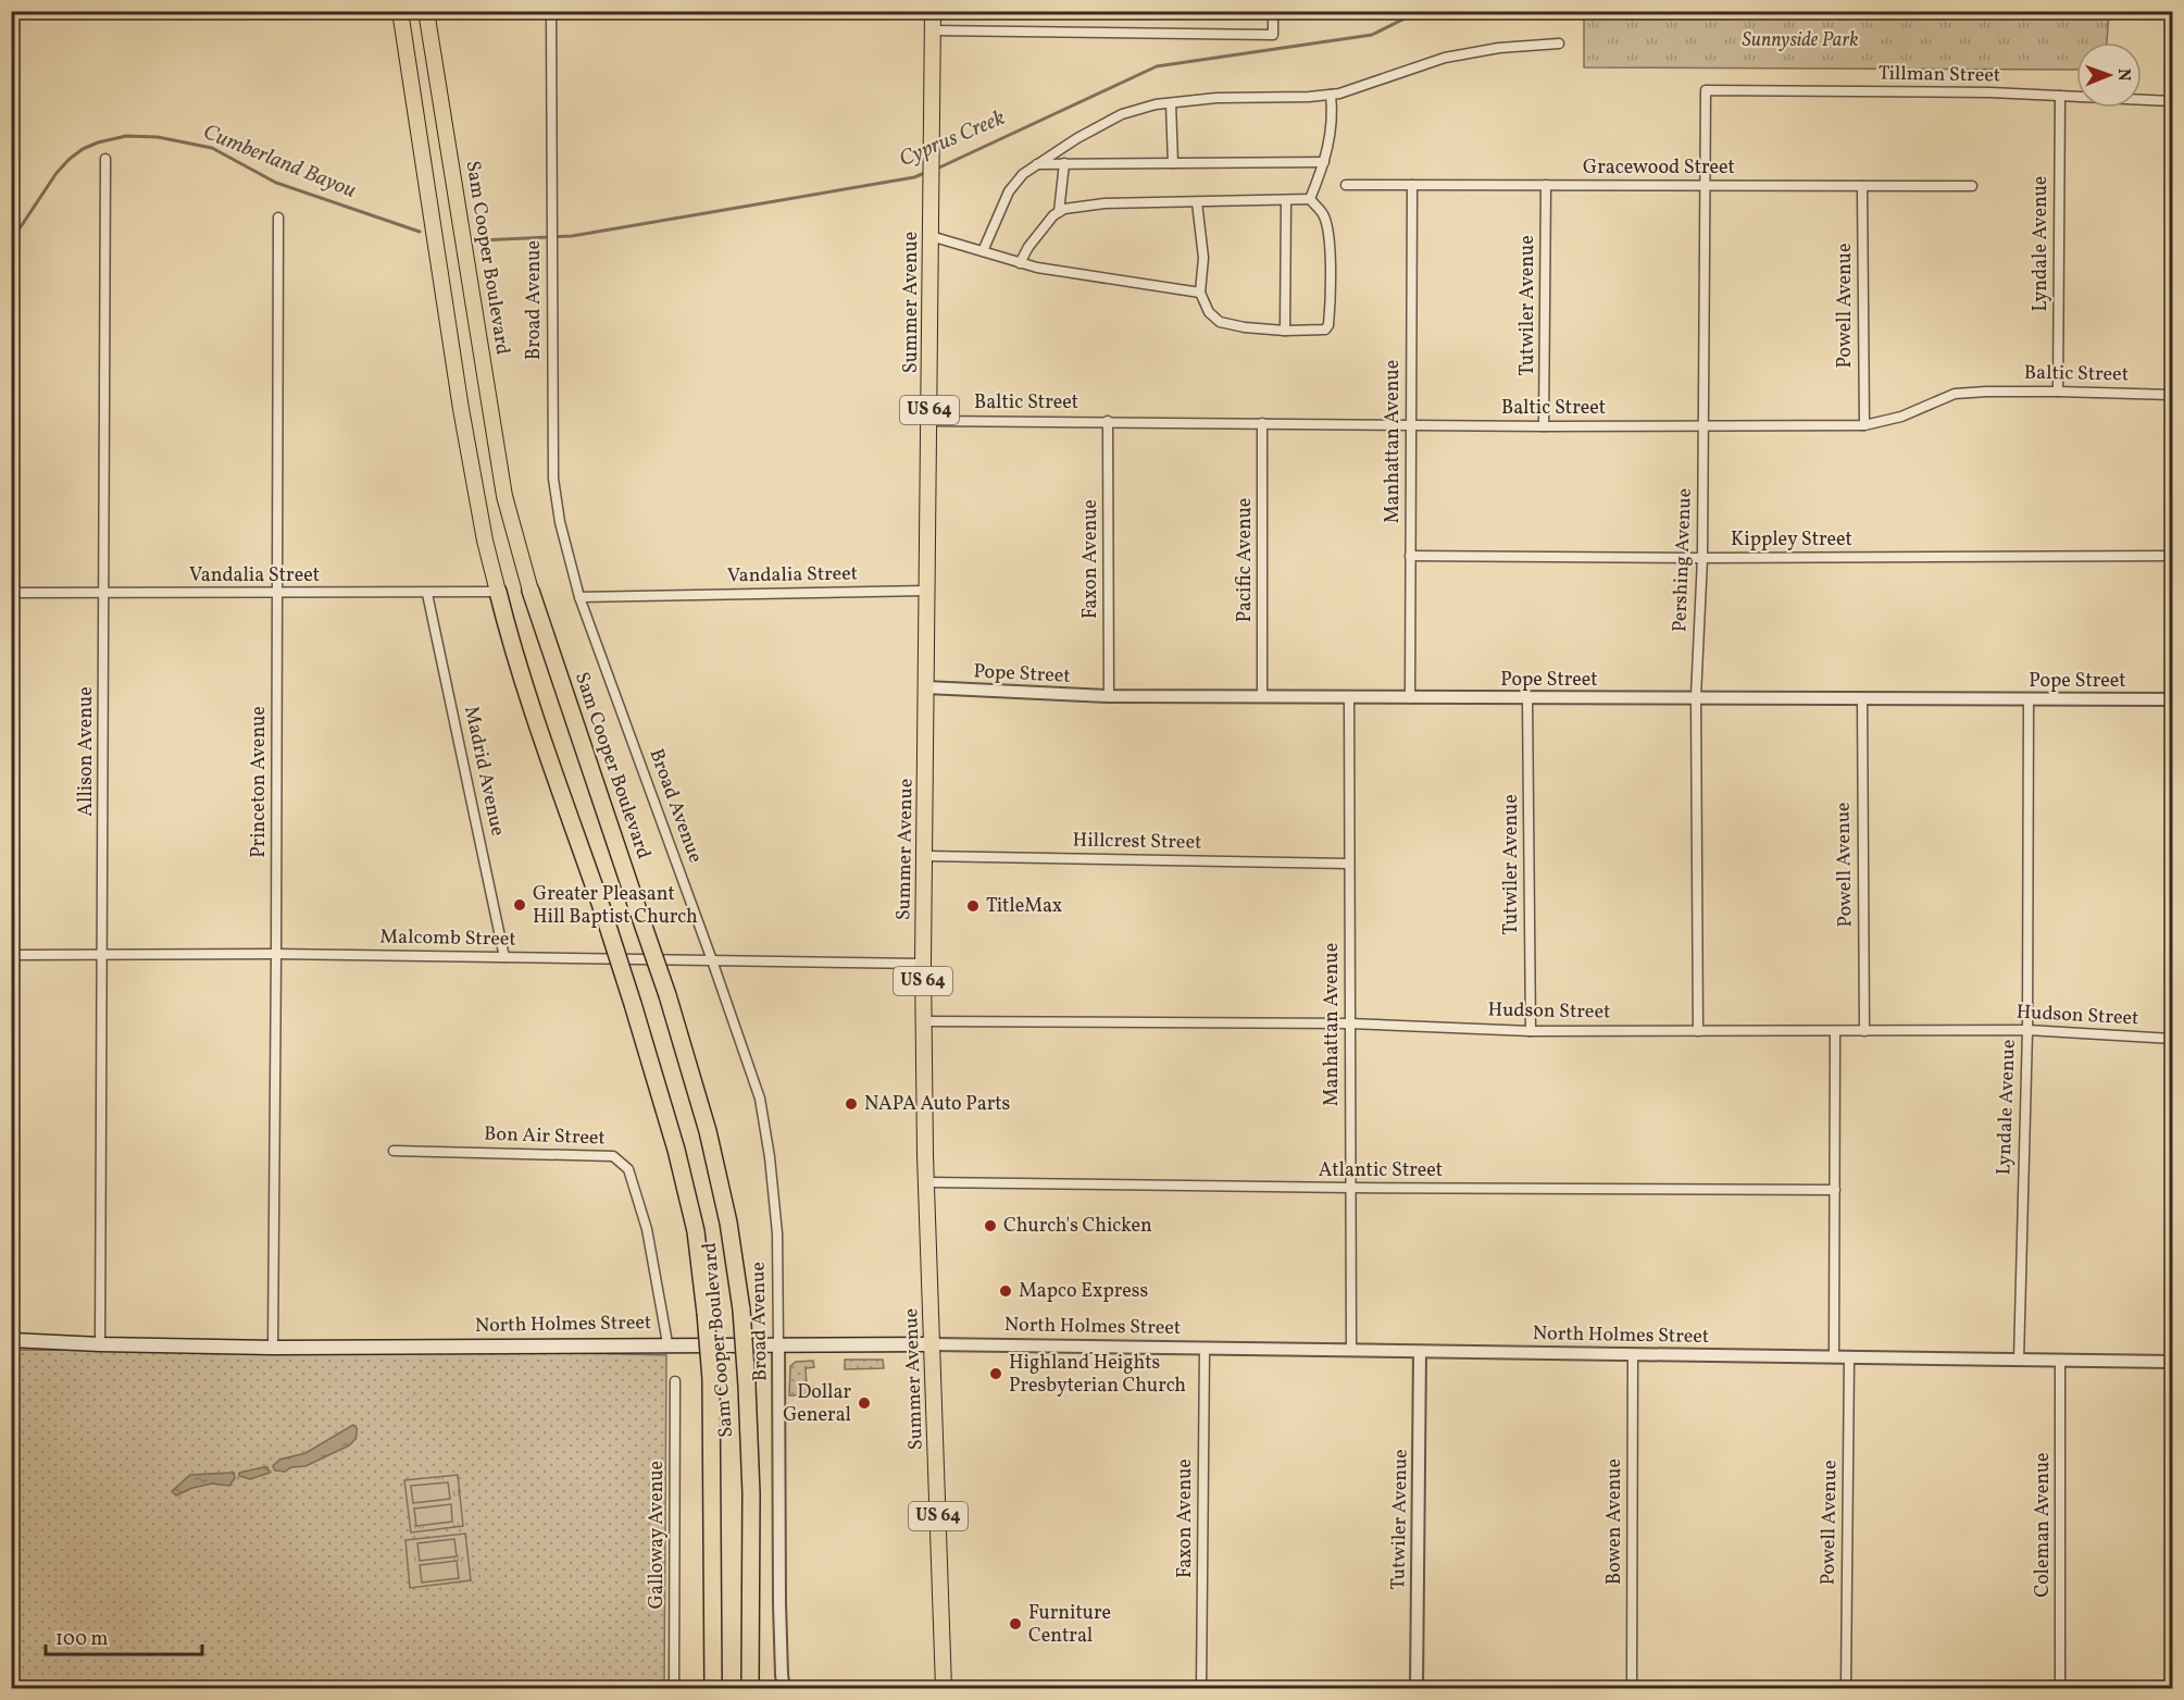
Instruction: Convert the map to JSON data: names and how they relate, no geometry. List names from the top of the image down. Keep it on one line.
{"streets":{"highway":["Sam Cooper Boulevard"],"main road":["Summer Avenue","US 64","North Holmes Street"],"street":["Tillman Street","Gracewood Street","Lyndale Avenue","Broad Avenue","Tutwiler Avenue","Powell Avenue","Baltic Street","Manhattan Avenue","Kippley Street","Faxon Avenue","Pacific Avenue","Pershing Avenue","Vandalia Street","Pope Street","Allison Avenue","Madrid Avenue","Princeton Avenue","Hillcrest Street","Malcomb Street","Hudson Street","Bon Air Street","Atlantic Street","Bowen Avenue","Coleman Avenue","Galloway Avenue"]},"crossings":[["Tillman Street","Lyndale Avenue"],["Tillman Street","Pershing Avenue"],["Gracewood Street","Tutwiler Avenue"],["Gracewood Street","Powell Avenue"],["Gracewood Street","Manhattan Avenue"],["Gracewood Street","Pershing Avenue"],["Lyndale Avenue","Baltic Street"],["Lyndale Avenue","Pope Street"],["Lyndale Avenue","Hudson Street"],["Lyndale Avenue","North Holmes Street"],["Sam Cooper Boulevard","Vandalia Street"],["Broad Avenue","Vandalia Street"],["Broad Avenue","Malcomb Street"],["Broad Avenue","North Holmes Street"],["Summer Avenue","Baltic Street"],["Summer Avenue","Vandalia Street"],["Summer Avenue","Pope Street"],["Summer Avenue","Hillcrest Street"],["Summer Avenue","Malcomb Street"],["Summer Avenue","Hudson Street"],["Summer Avenue","Atlantic Street"],["Summer Avenue","North Holmes Street"],["Tutwiler Avenue","Baltic Street"],["Tutwiler Avenue","Pope Street"],["Tutwiler Avenue","Hudson Street"],["Tutwiler Avenue","North Holmes Street"],["Powell Avenue","Baltic Street"],["Powell Avenue","Pope Street"],["Powell Avenue","Hudson Street"],["Powell Avenue","North Holmes Street"],["Baltic Street","Manhattan Avenue"],["Baltic Street","Faxon Avenue"],["Baltic Street","Pacific Avenue"],["Baltic Street","Pershing Avenue"],["Manhattan Avenue","Kippley Street"],["Manhattan Avenue","Pope Street"],["Manhattan Avenue","Hillcrest Street"],["Manhattan Avenue","Hudson Street"],["Manhattan Avenue","Atlantic Street"],["Manhattan Avenue","North Holmes Street"],["Kippley Street","Pershing Avenue"],["Faxon Avenue","Pope Street"],["Faxon Avenue","North Holmes Street"],["Pacific Avenue","Pope Street"],["Pershing Avenue","Pope Street"],["Pershing Avenue","Hudson Street"],["Vandalia Street","Allison Avenue"],["Vandalia Street","Madrid Avenue"],["Vandalia Street","Princeton Avenue"],["Allison Avenue","Malcomb Street"],["Allison Avenue","North Holmes Street"],["Madrid Avenue","Malcomb Street"],["Princeton Avenue","Malcomb Street"],["Princeton Avenue","North Holmes Street"],["Bon Air Street","North Holmes Street"],["North Holmes Street","Bowen Avenue"],["North Holmes Street","Coleman Avenue"]],"water":["Cyprus Creek","Cumberland Bayou"],"parks":["Sunnyside Park"],"places":["Greater Pleasant Hill Baptist Church","TitleMax","NAPA Auto Parts","Church's Chicken","Mapco Express","Highland Heights Presbyterian Church","Dollar General","Furniture Central"],"scale_bar":"100 m","north":"right"}
